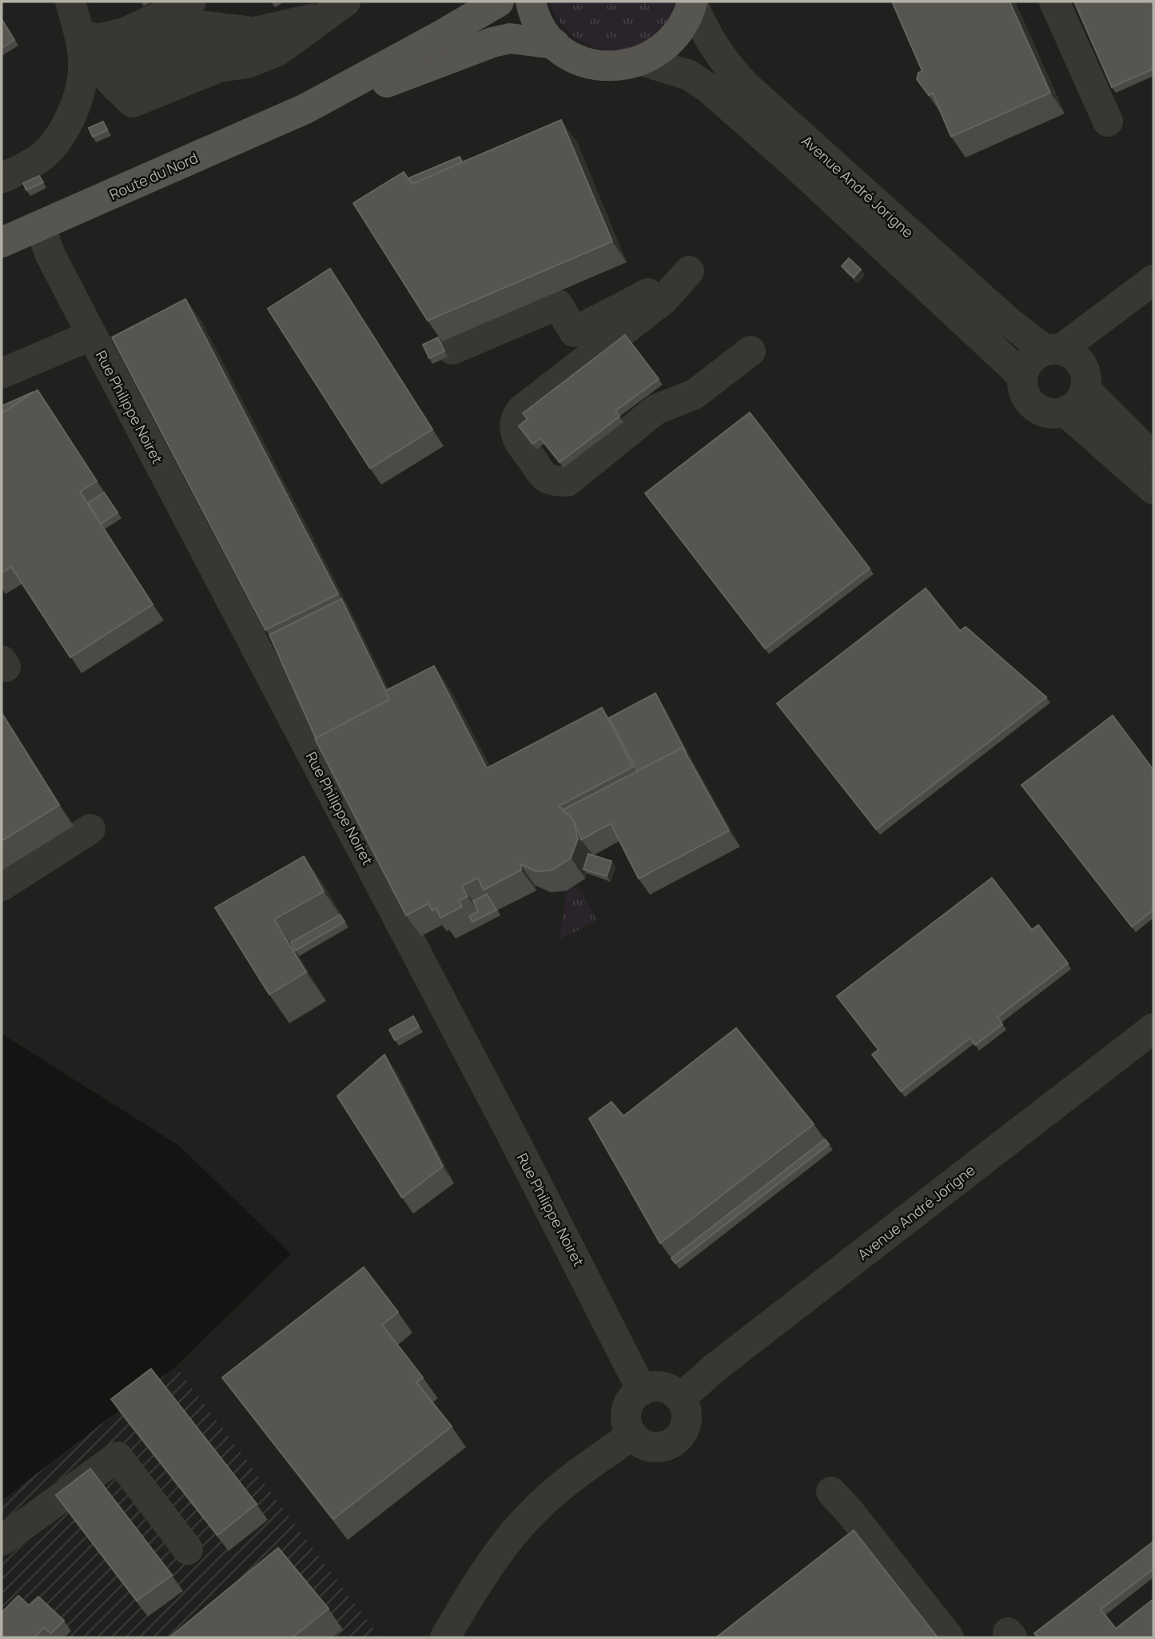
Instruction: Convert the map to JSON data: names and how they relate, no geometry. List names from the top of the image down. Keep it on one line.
{"streets":{"main road":["Route du Nord"],"street":["Avenue André Jorigne","Rue Philippe Noiret"]},"crossings":[["Route du Nord","Rue Philippe Noiret"],["Avenue André Jorigne","Rue Philippe Noiret"]]}
